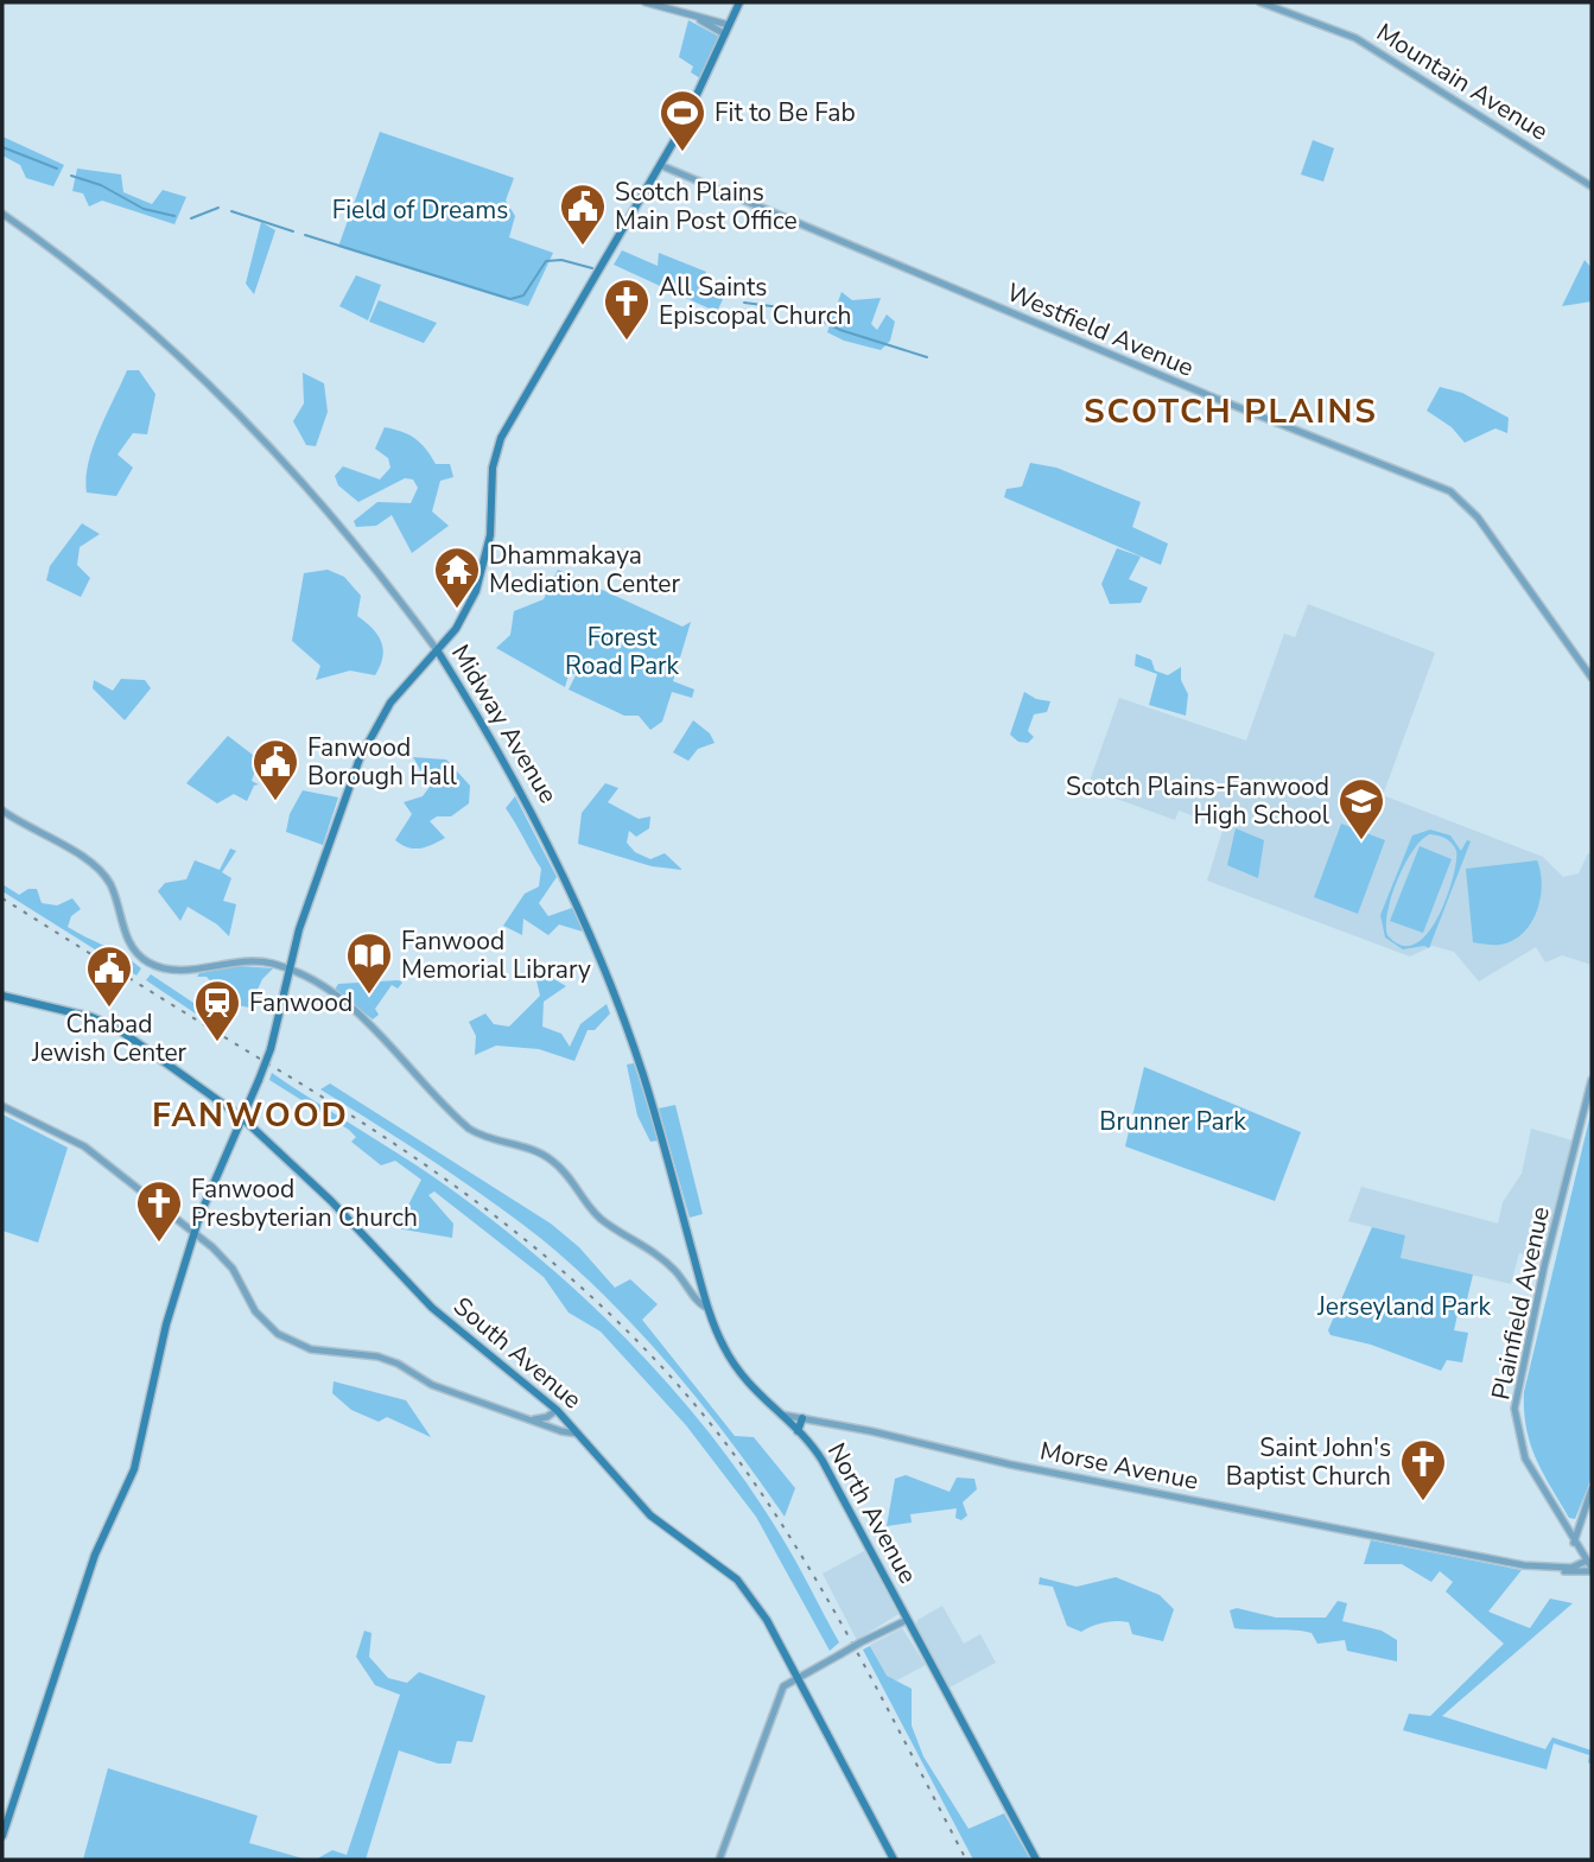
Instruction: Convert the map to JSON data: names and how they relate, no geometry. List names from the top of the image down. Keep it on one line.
{"streets":{"main road":["Midway Avenue","South Avenue","North Avenue"],"street":["Mountain Avenue","Westfield Avenue","Plainfield Avenue","Morse Avenue"]},"crossings":[["Midway Avenue","North Avenue"],["Plainfield Avenue","Morse Avenue"],["Morse Avenue","North Avenue"]],"districts":["SCOTCH PLAINS","FANWOOD"],"parks":["Field of Dreams","Forest Road Park","Brunner Park","Jerseyland Park"],"places":{"sports":["Fit to Be Fab"],"public building":["Scotch Plains Main Post Office","Fanwood Borough Hall","Chabad Jewish Center"],"church":["All Saints Episcopal Church","Fanwood Presbyterian Church","Saint John's Baptist Church"],"temple":["Dhammakaya Mediation Center"],"school or university":["Scotch Plains-Fanwood High School"],"library":["Fanwood Memorial Library"],"station":["Fanwood"]}}
